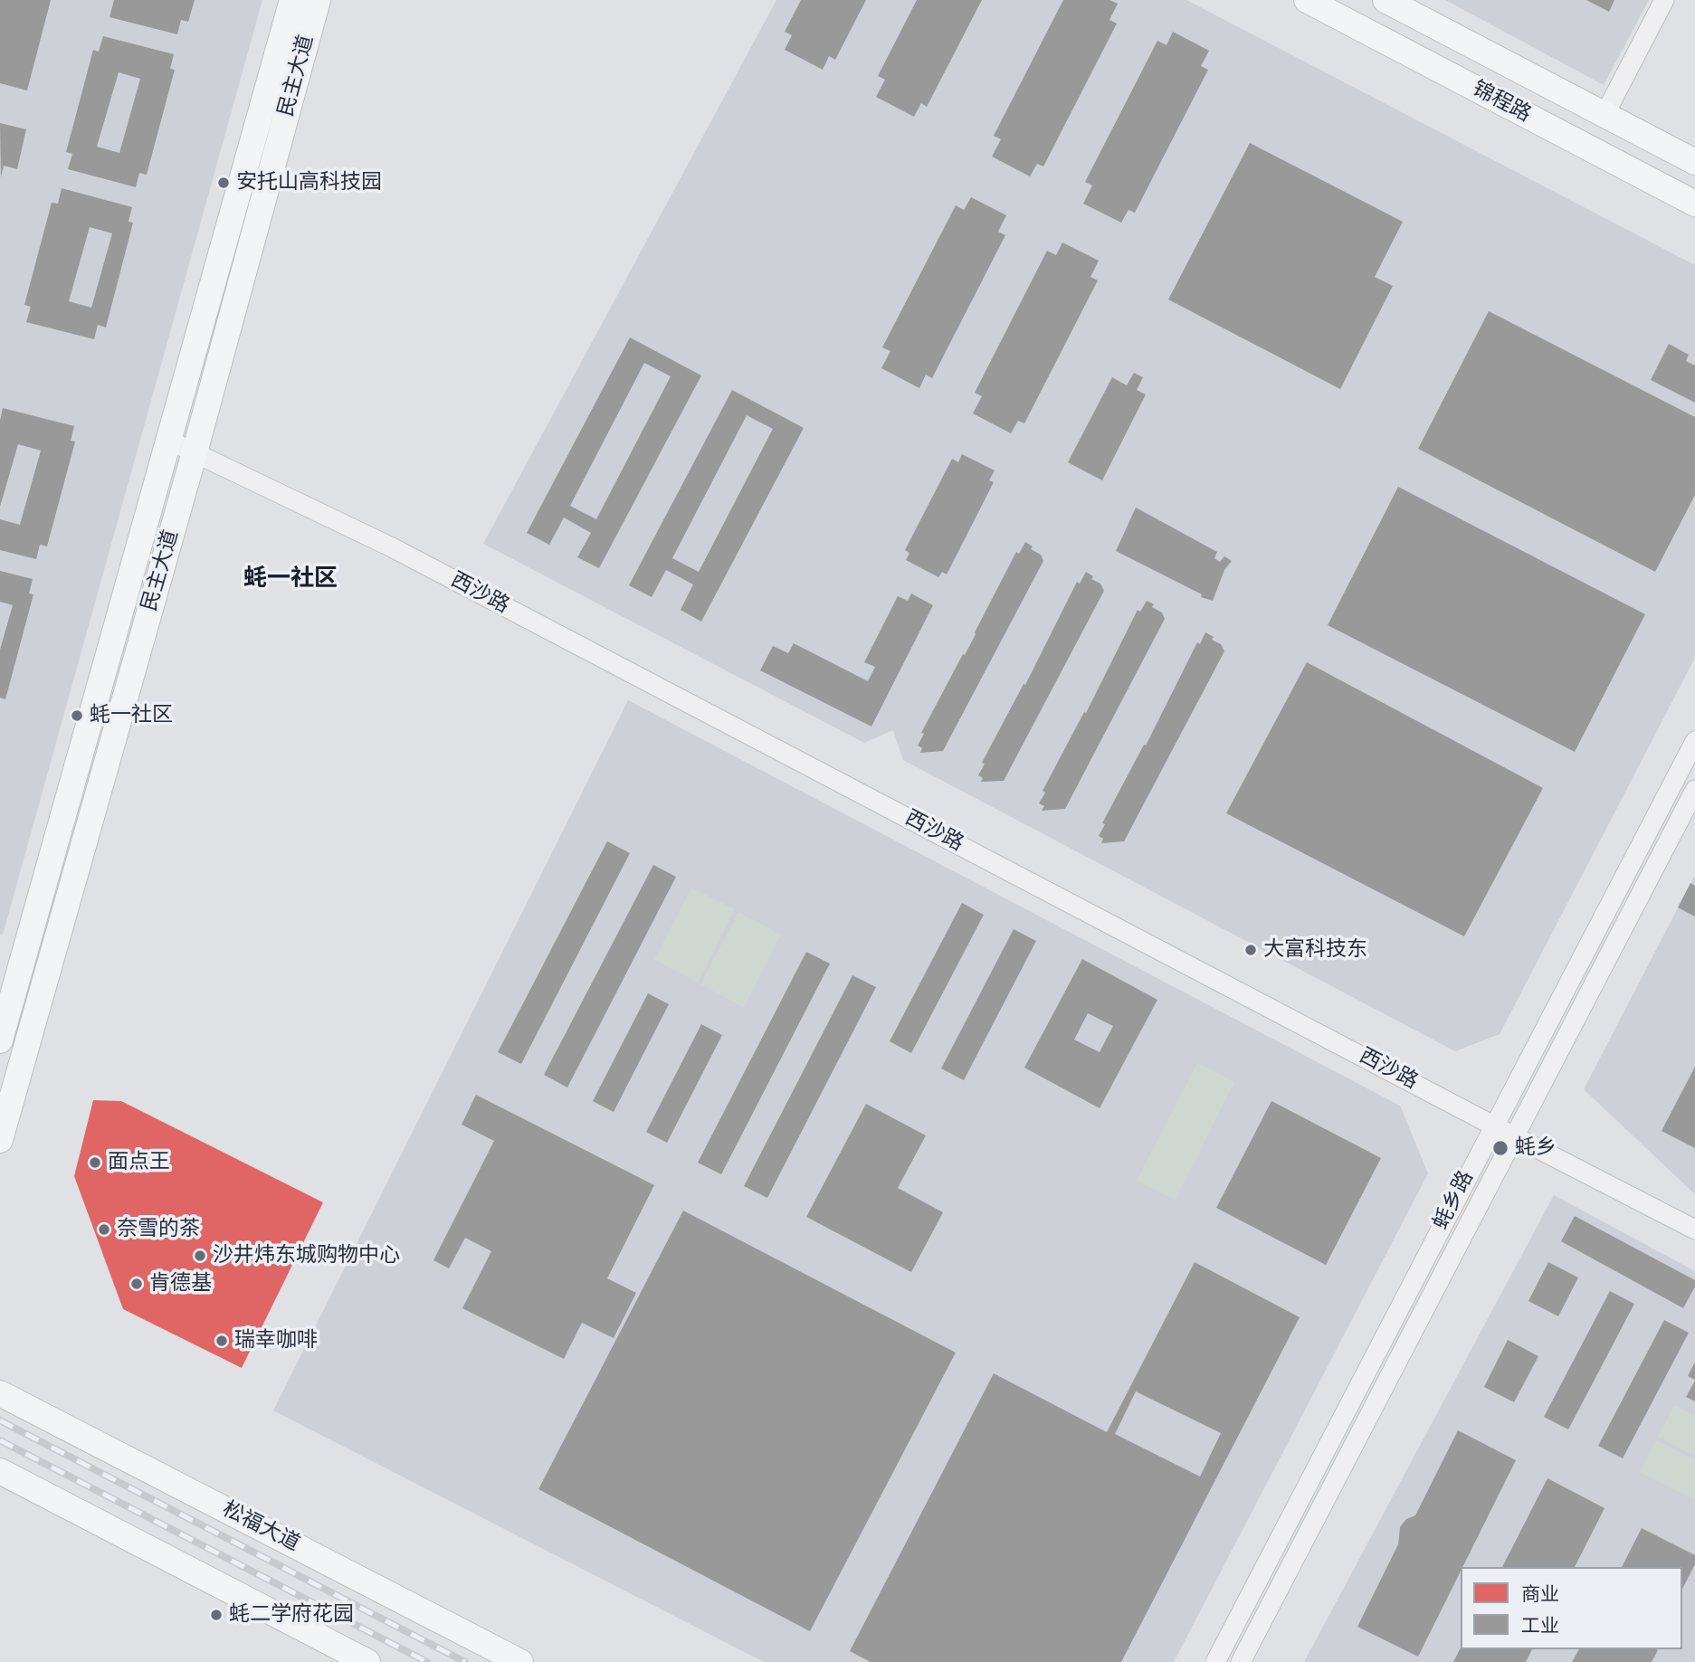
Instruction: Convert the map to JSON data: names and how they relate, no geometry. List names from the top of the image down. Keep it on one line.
{"streets":{"main road":["民主大道","锦程路","松福大道"],"street":["西沙路","蚝乡路"]},"crossings":[["民主大道","西沙路"],["西沙路","蚝乡路"]],"districts":["蚝一社区"],"places":["安托山高科技园","蚝一社区","大富科技东","蚝乡","面点王","奈雪的茶","沙井炜东城购物中心","肯德基","瑞幸咖啡","蚝二学府花园"],"legend":["商业","工业"]}
